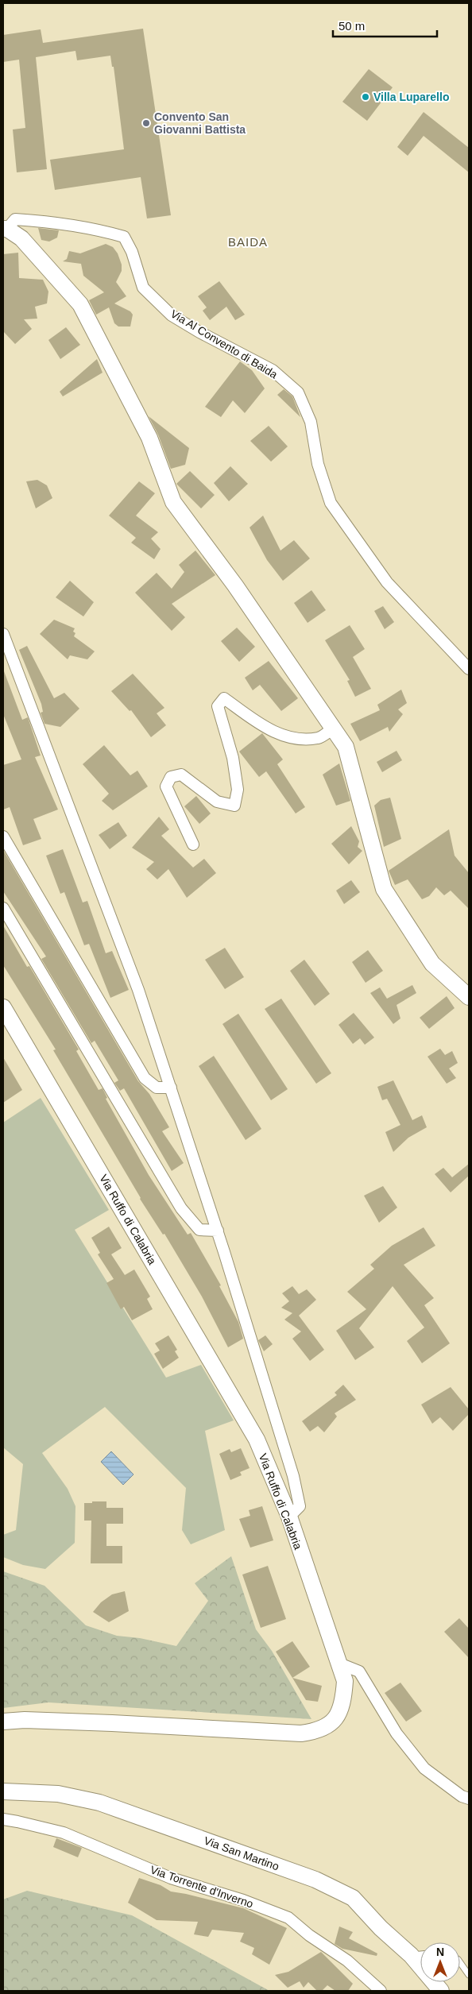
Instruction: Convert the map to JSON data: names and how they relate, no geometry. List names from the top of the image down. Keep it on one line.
{"streets":{"street":["Via Al Convento di Baida","Via Ruffo di Calabria","Via San Martino","Via Torrente d'Inverno"]},"districts":["BAIDA"],"places":["Villa Luparello","Convento San Giovanni Battista"],"scale_bar":"50 m","north":"top"}
